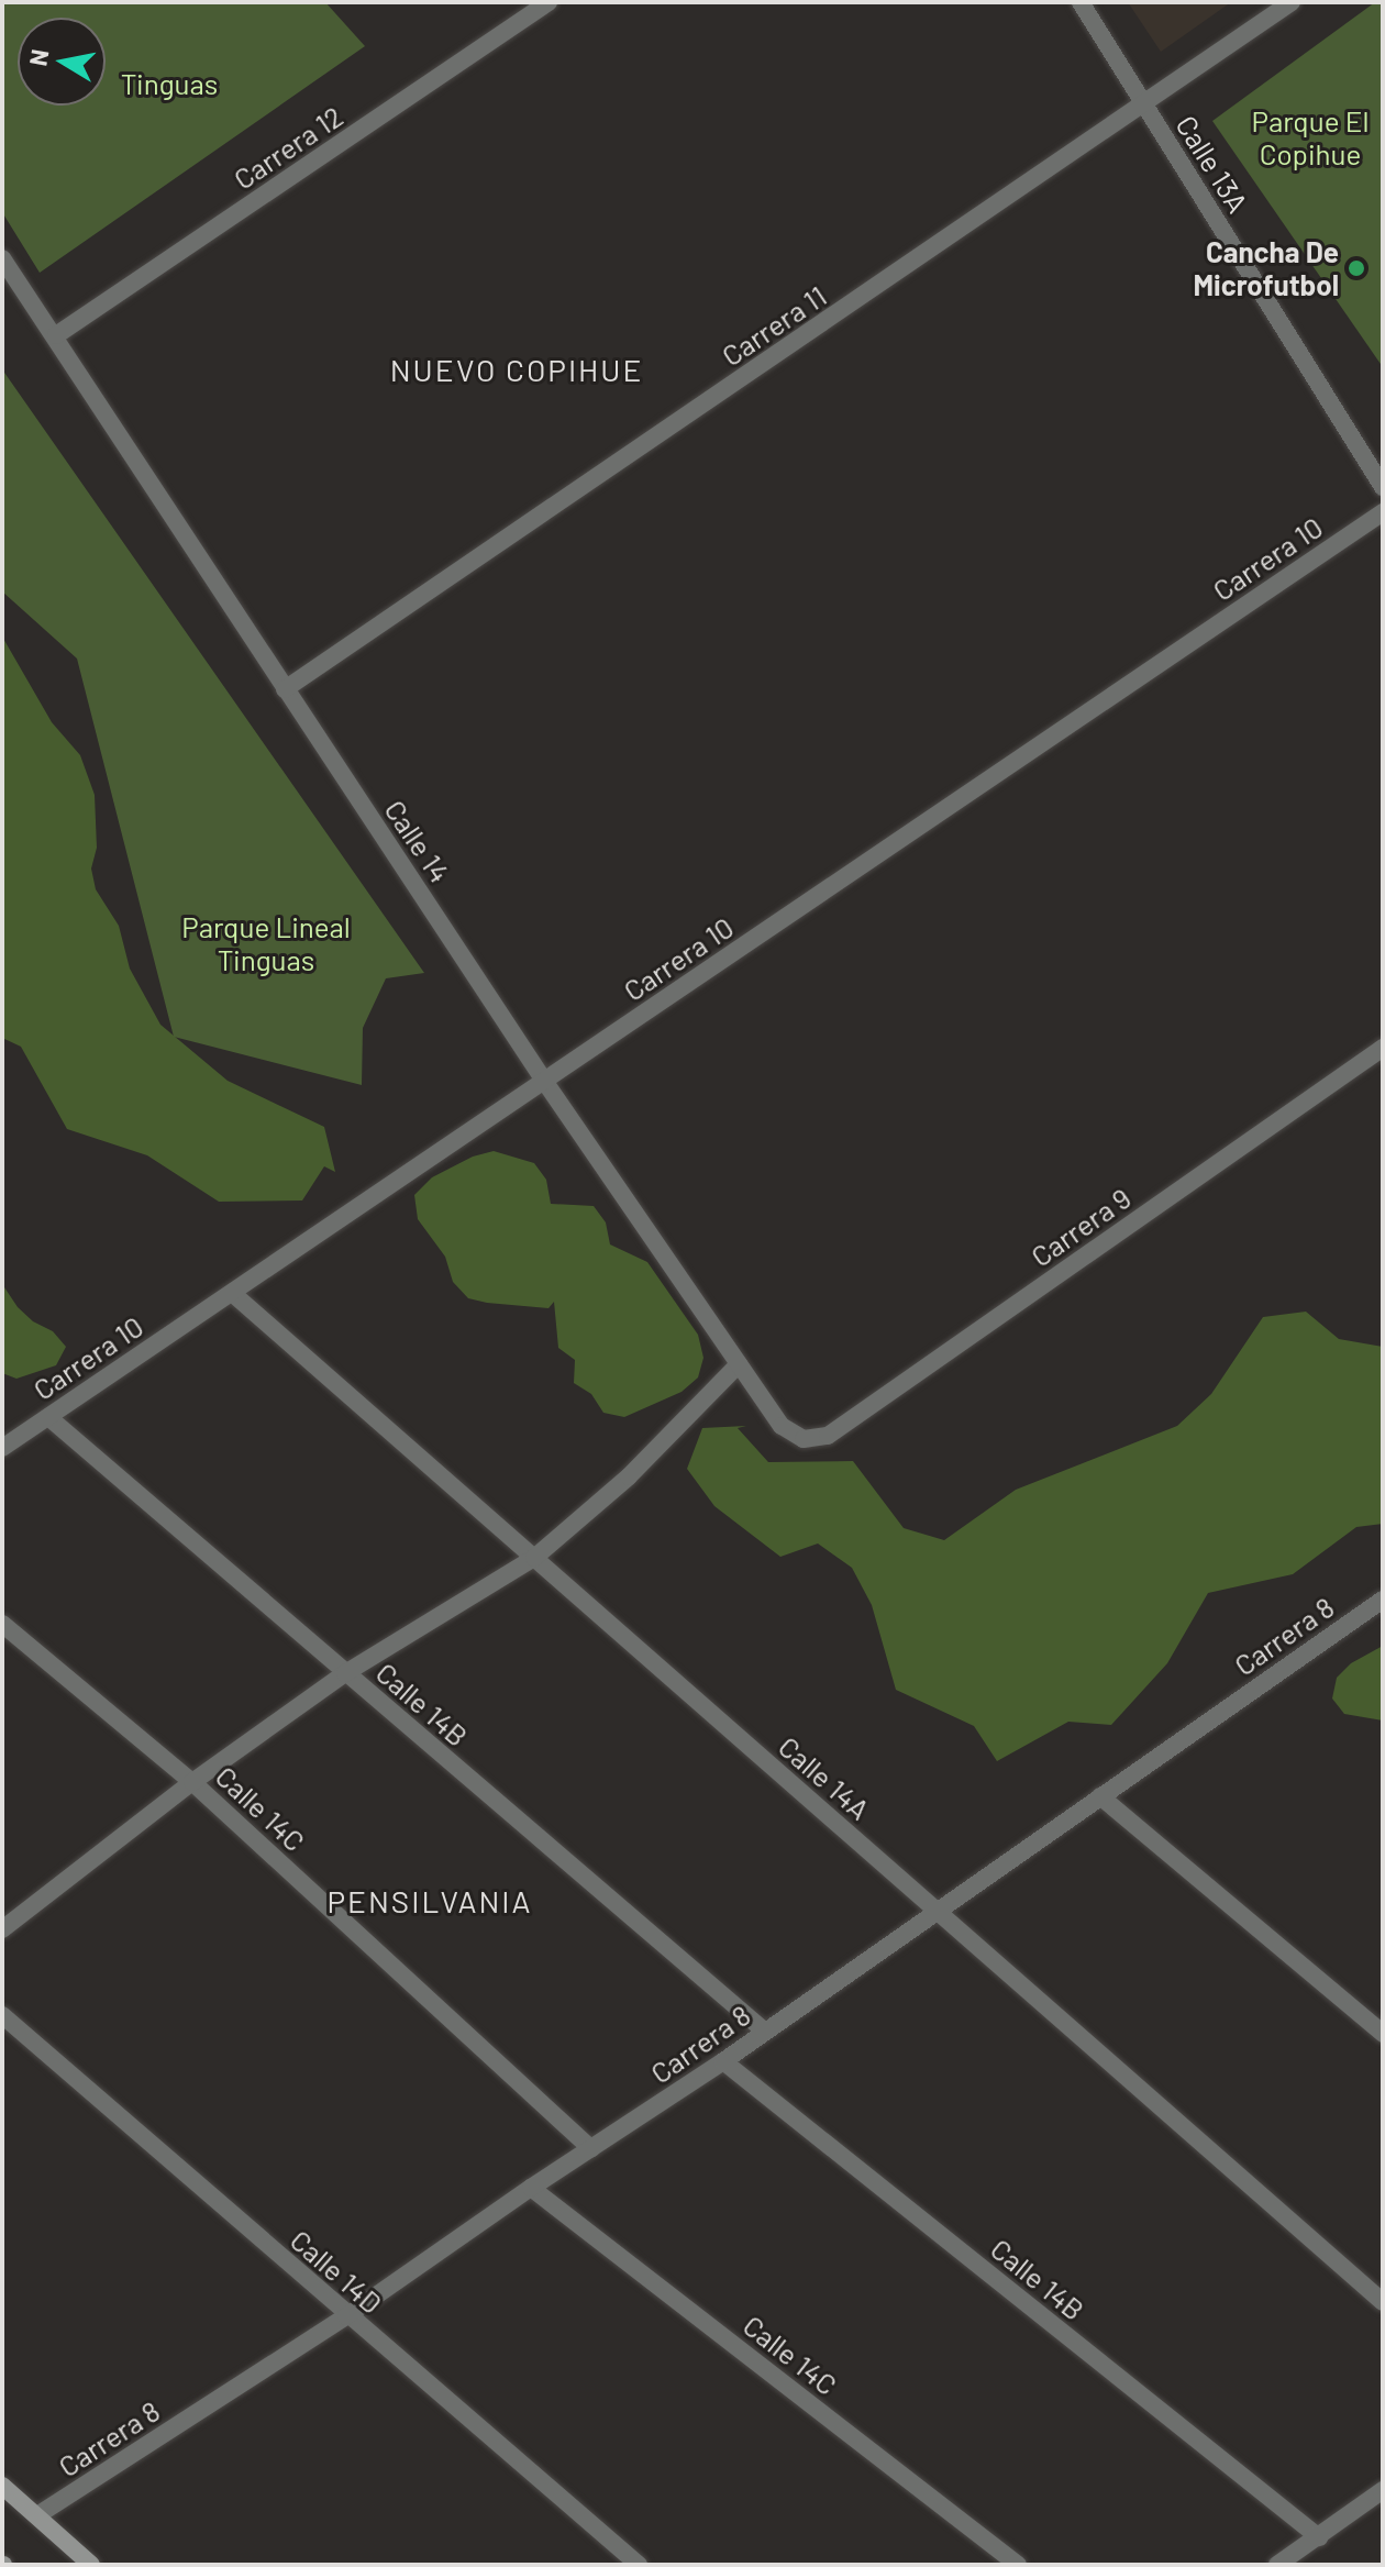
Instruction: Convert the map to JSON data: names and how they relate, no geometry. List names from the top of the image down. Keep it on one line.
{"streets":{"street":["Carrera 12","Calle 13A","Carrera 11","Carrera 10","Calle 14","Carrera 9","Carrera 8","Calle 14B","Calle 14A","Calle 14C","Calle 14D"]},"crossings":[["Carrera 12","Calle 14"],["Calle 13A","Carrera 11"],["Carrera 11","Calle 14"],["Carrera 10","Calle 14"],["Carrera 10","Calle 14B"],["Carrera 10","Calle 14A"],["Calle 14","Carrera 9"],["Carrera 8","Calle 14B"],["Carrera 8","Calle 14A"],["Carrera 8","Calle 14C"],["Carrera 8","Calle 14D"]],"districts":["NUEVO COPIHUE","PENSILVANIA"],"parks":["Tinguas","Parque El Copihue","Parque Lineal Tinguas"],"places":["Cancha De Microfutbol"],"north":"left"}
